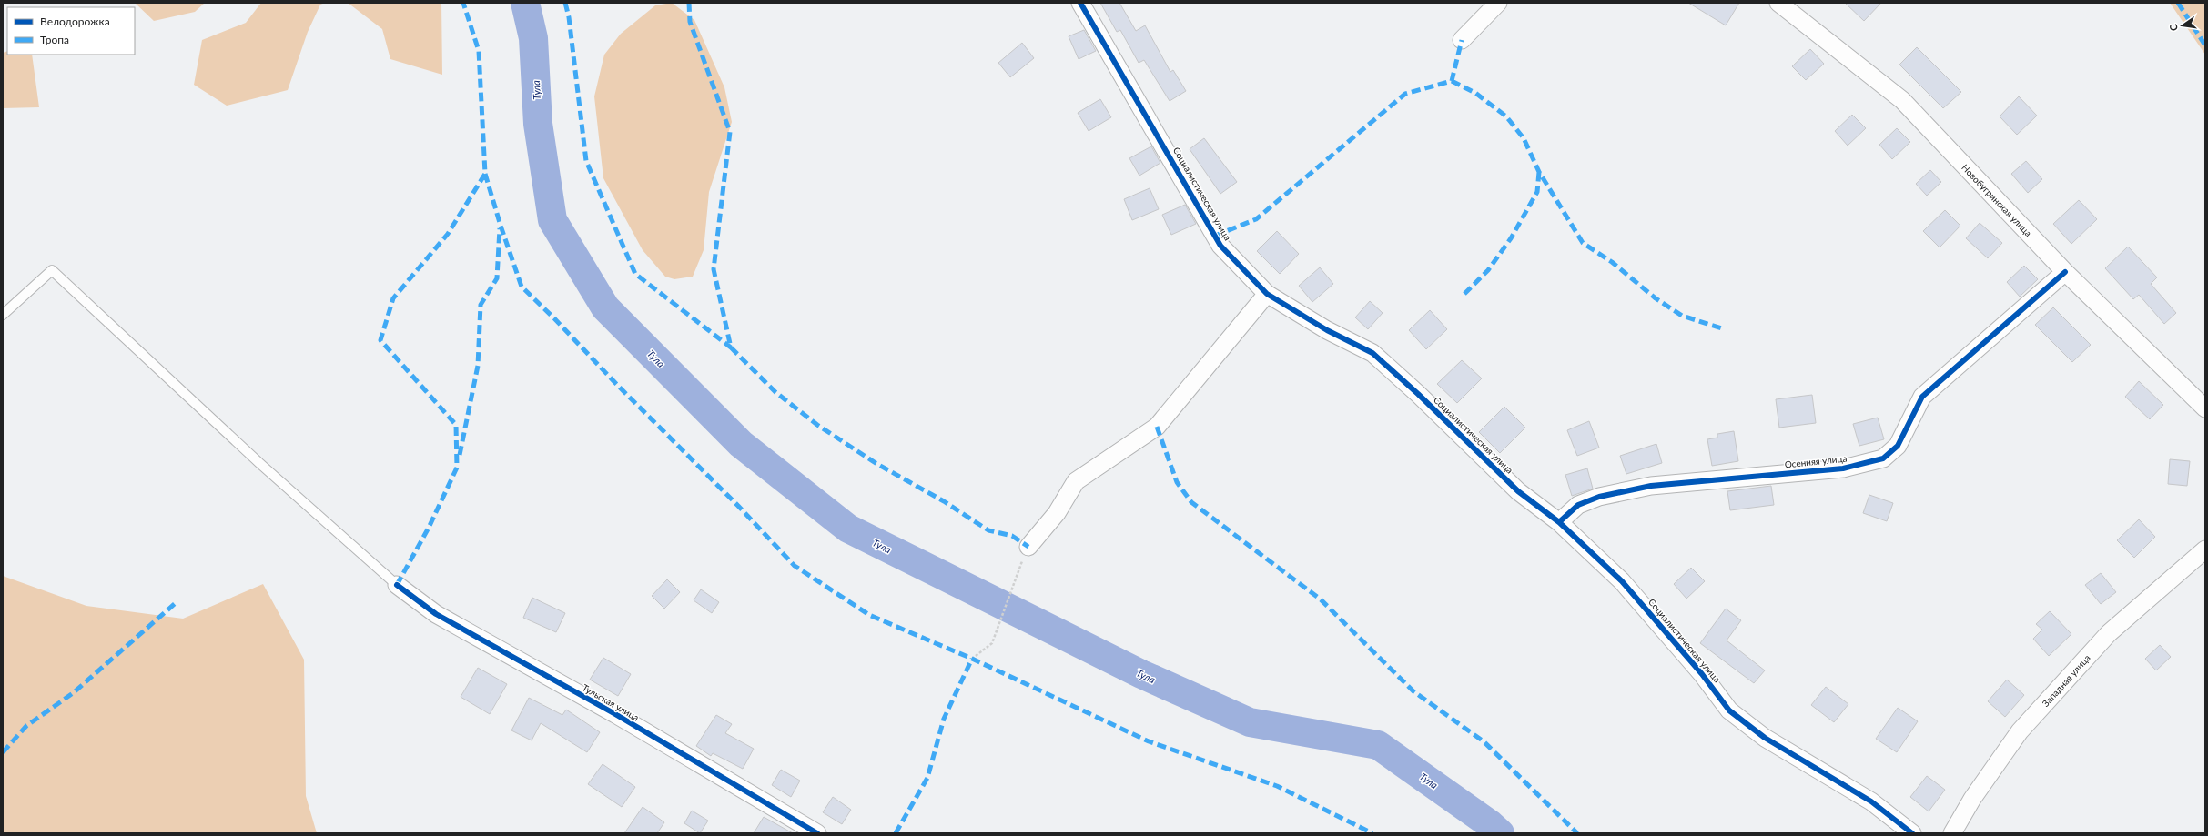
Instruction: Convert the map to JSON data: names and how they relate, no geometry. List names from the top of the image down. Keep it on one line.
{"streets":{"street":["Социалистическая улица","Новобугринская улица","Осенняя улица","Западная улица","Тульская улица"]},"crossings":[["Социалистическая улица","Осенняя улица"],["Новобугринская улица","Осенняя улица"]],"water":["Тула"],"legend":["Велодорожка","Тропа"],"north":"left"}
